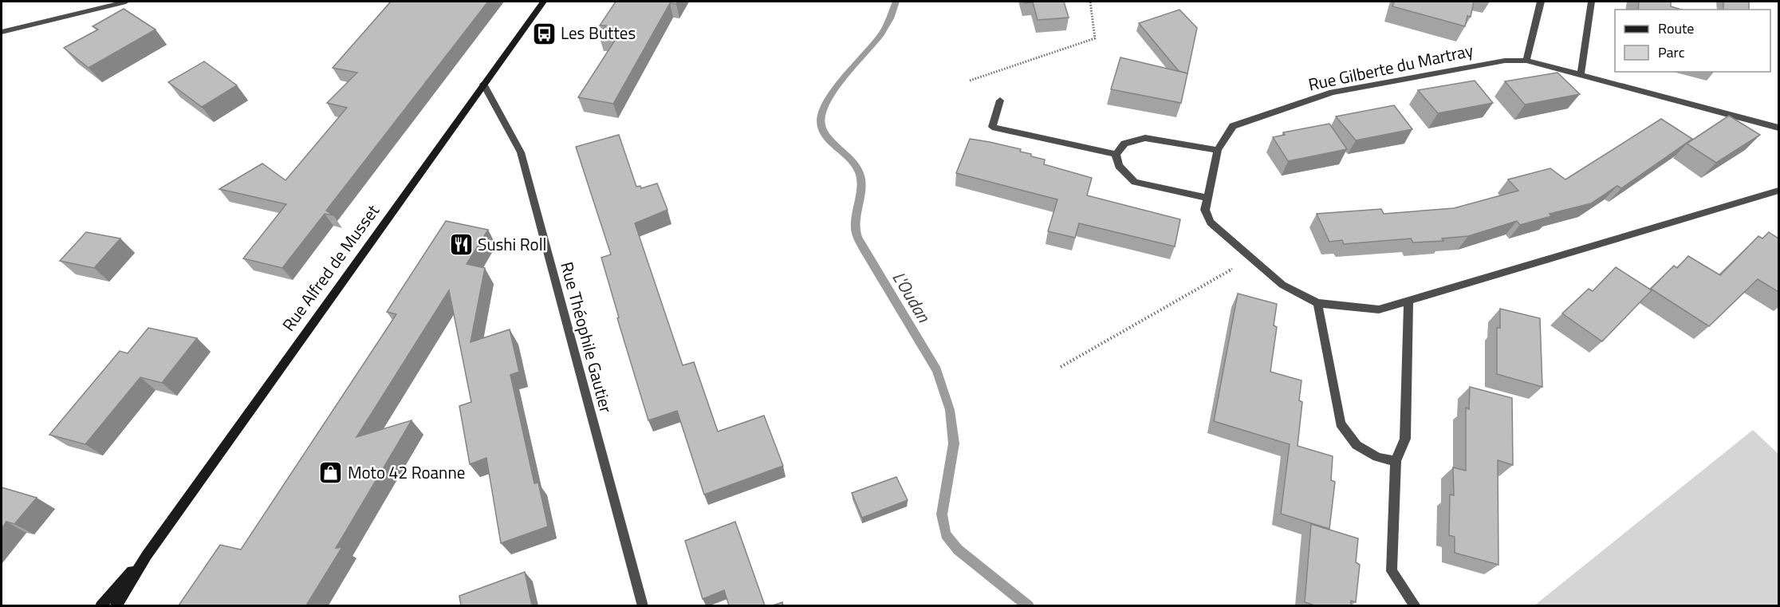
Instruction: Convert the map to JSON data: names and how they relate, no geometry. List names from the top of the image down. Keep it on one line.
{"streets":{"main road":["Rue Alfred de Musset"],"street":["Rue Gilberte du Martray","Rue Théophile Gautier"]},"crossings":[["Rue Alfred de Musset","Rue Théophile Gautier"]],"water":["L'Oudan"],"places":{"bus stop":["Les Buttes"],"restaurant":["Sushi Roll"],"shop":["Moto 42 Roanne"]},"legend":["Route","Parc"]}
